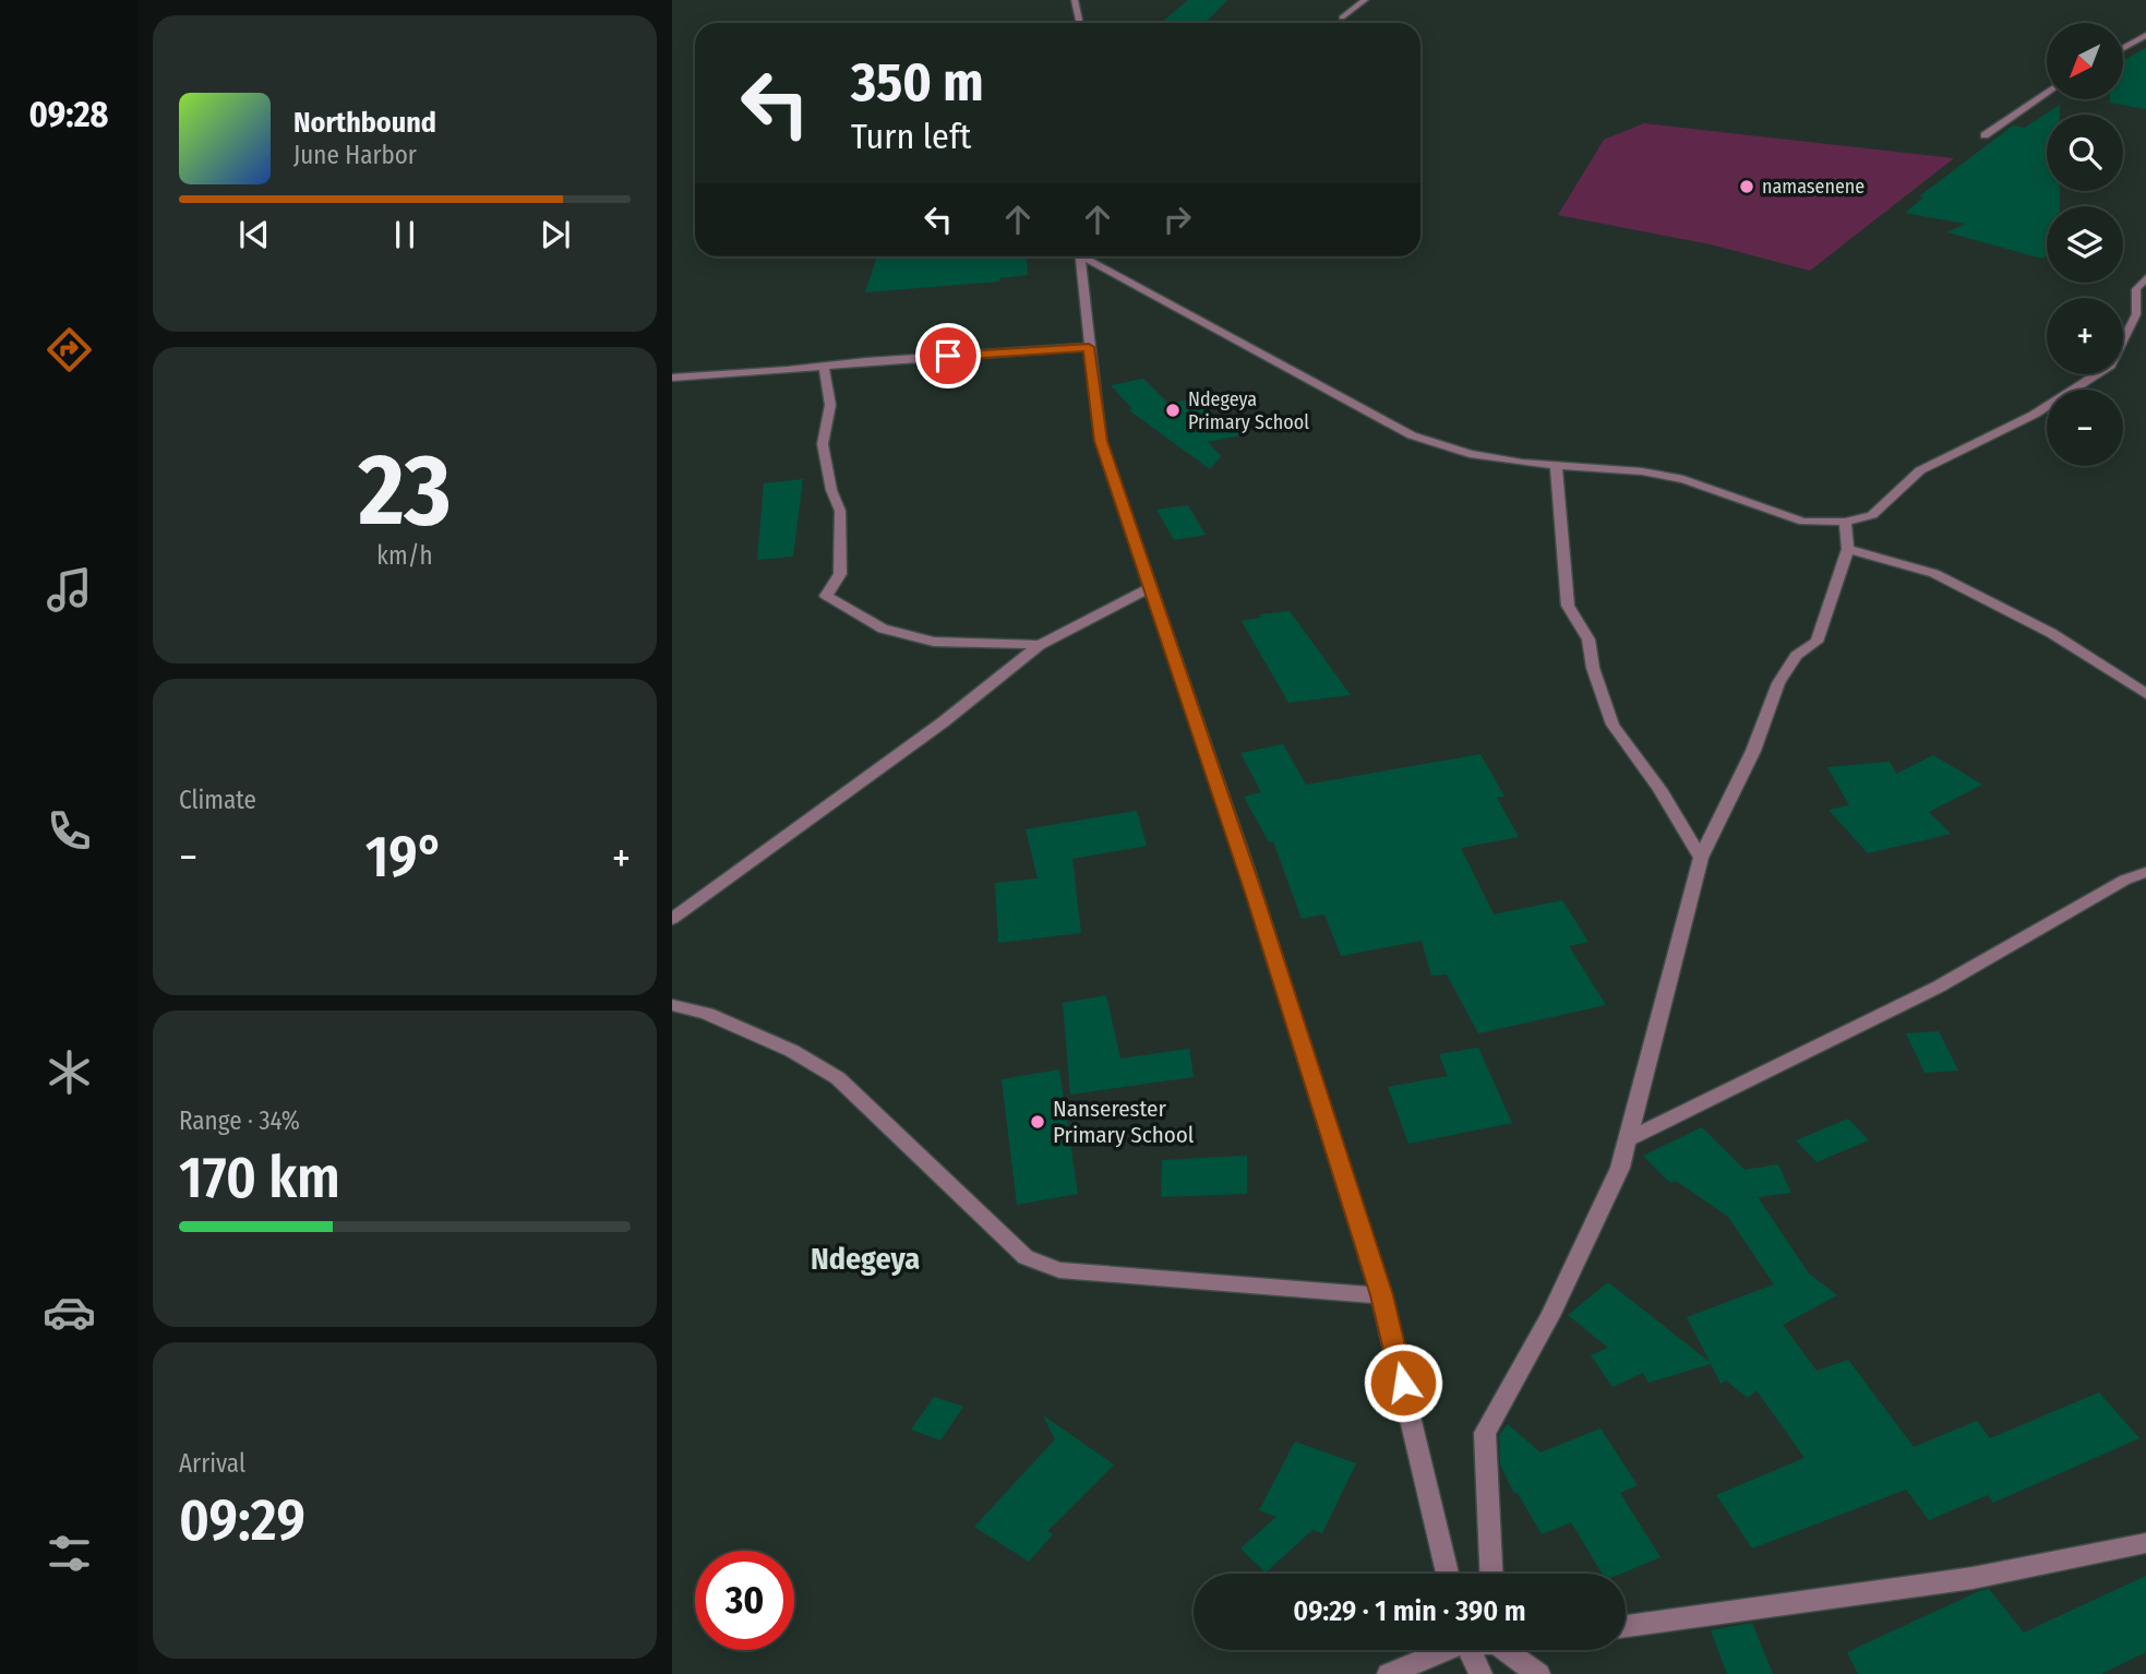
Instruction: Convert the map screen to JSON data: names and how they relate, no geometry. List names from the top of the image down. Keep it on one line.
{"districts":["Ndegeya"],"places":["namasenene","Ndegeya Primary School","Nanserester Primary School"],"north":"bottom left","page":{"tabs":"09:28","map_buttons":["+","−"],"turn":["350 m","Turn left"],"song":["Northbound","June Harbor"],"tile":[["23","km/h"],"Climate",["Range · 34%","170 km"],["Arrival","09:29"]],"heat":["−","19°","+"],"limit":"30","trip":"09:29 · 1 min · 390 m"}}
